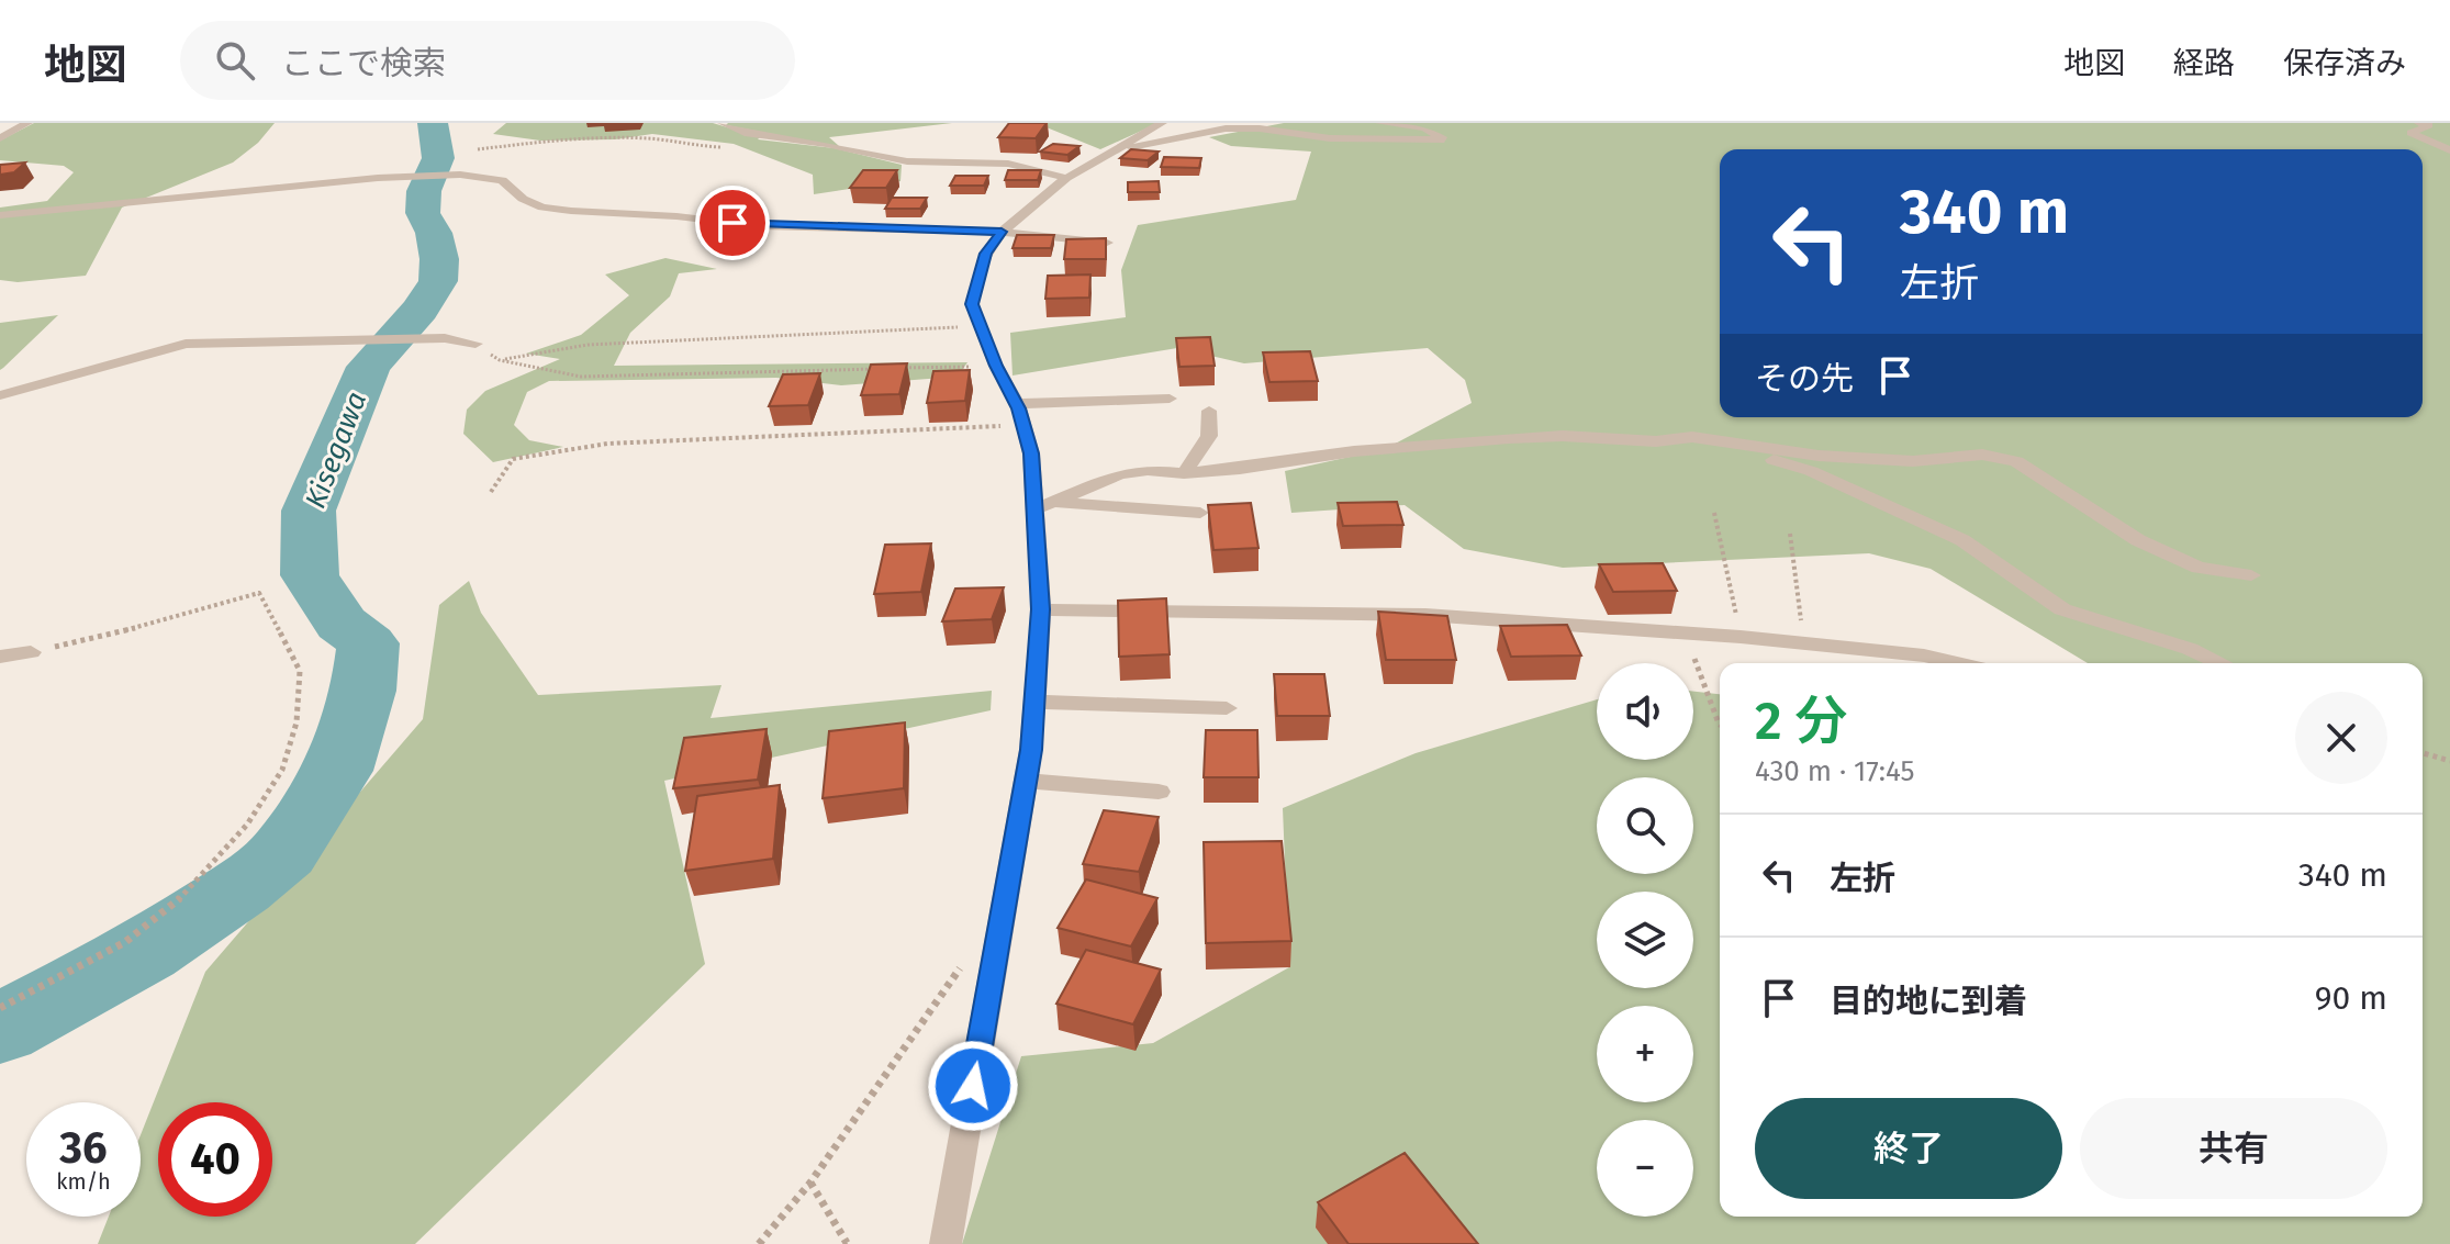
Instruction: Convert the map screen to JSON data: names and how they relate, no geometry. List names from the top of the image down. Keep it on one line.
{"water":["Kisegawa"],"page":{"header":"地図","search":"ここで検索","nav":["地図","経路","保存済み"],"turn":["340 m","左折"],"then":"その先","map_buttons":["+","−"],"heading":["2 分","430 m · 17:45"],"list":[{"name":"左折","value":"340 m"},{"name":"目的地に到着","value":"90 m"}],"buttons":["終了","共有"],"speed":"36 km/h","limit":"40"}}
